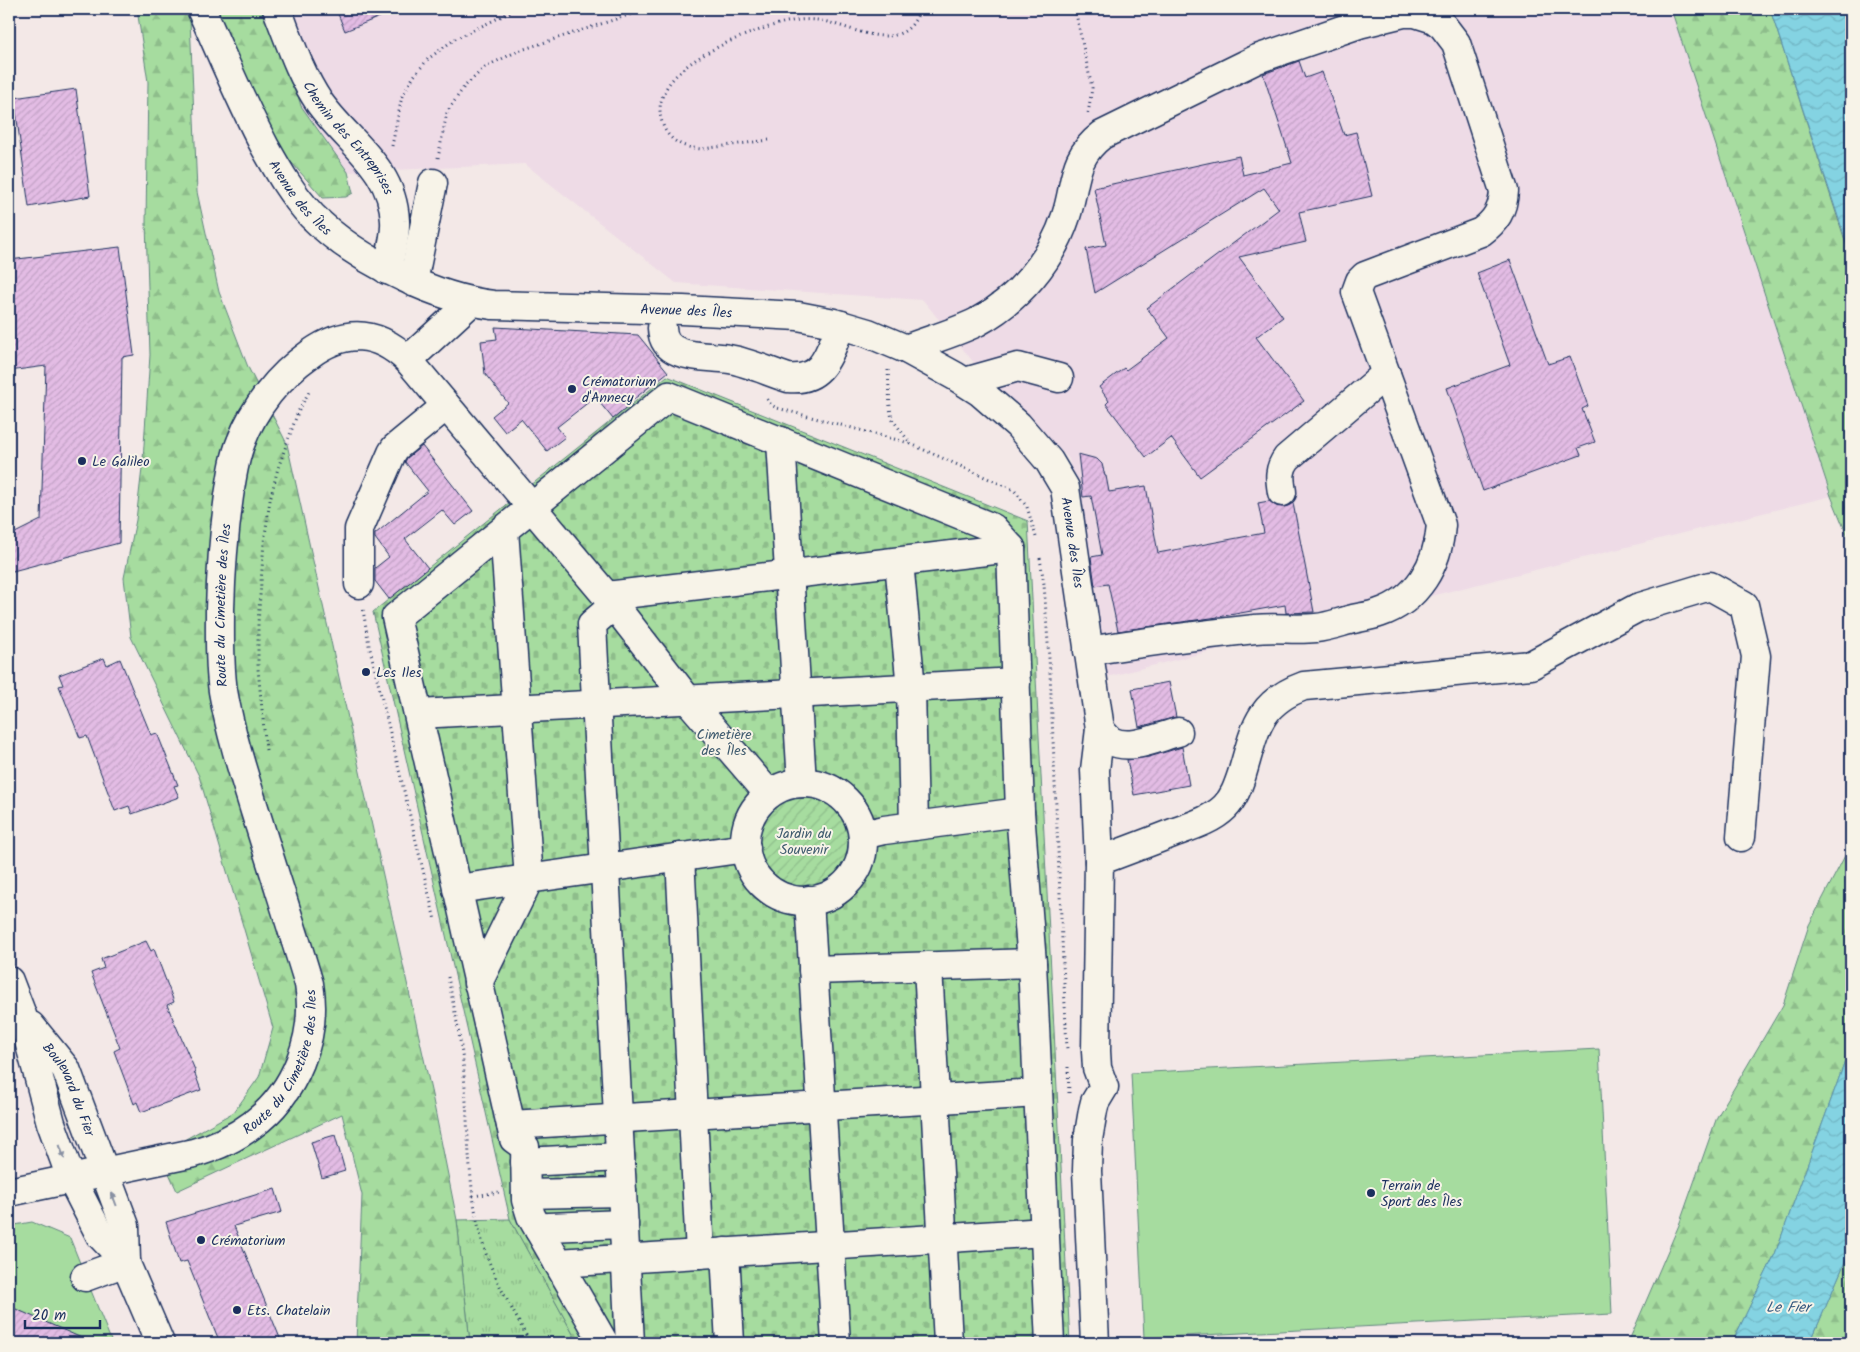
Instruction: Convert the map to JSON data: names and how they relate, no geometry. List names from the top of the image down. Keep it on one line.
{"streets":{"street":["Chemin des Entreprises","Avenue des Îles","Route du Cimetière des Îles","Boulevard du Fier"]},"crossings":[["Chemin des Entreprises","Avenue des Îles"],["Route du Cimetière des Îles","Boulevard du Fier"]],"water":["Le Fier"],"parks":["Cimetière des Îles","Jardin du Souvenir"],"places":["Crématorium d'Annecy","Le Galileo","Les Iles","Terrain de Sport des Îles","Crématorium","Ets. Chatelain"],"scale_bar":"20 m"}
